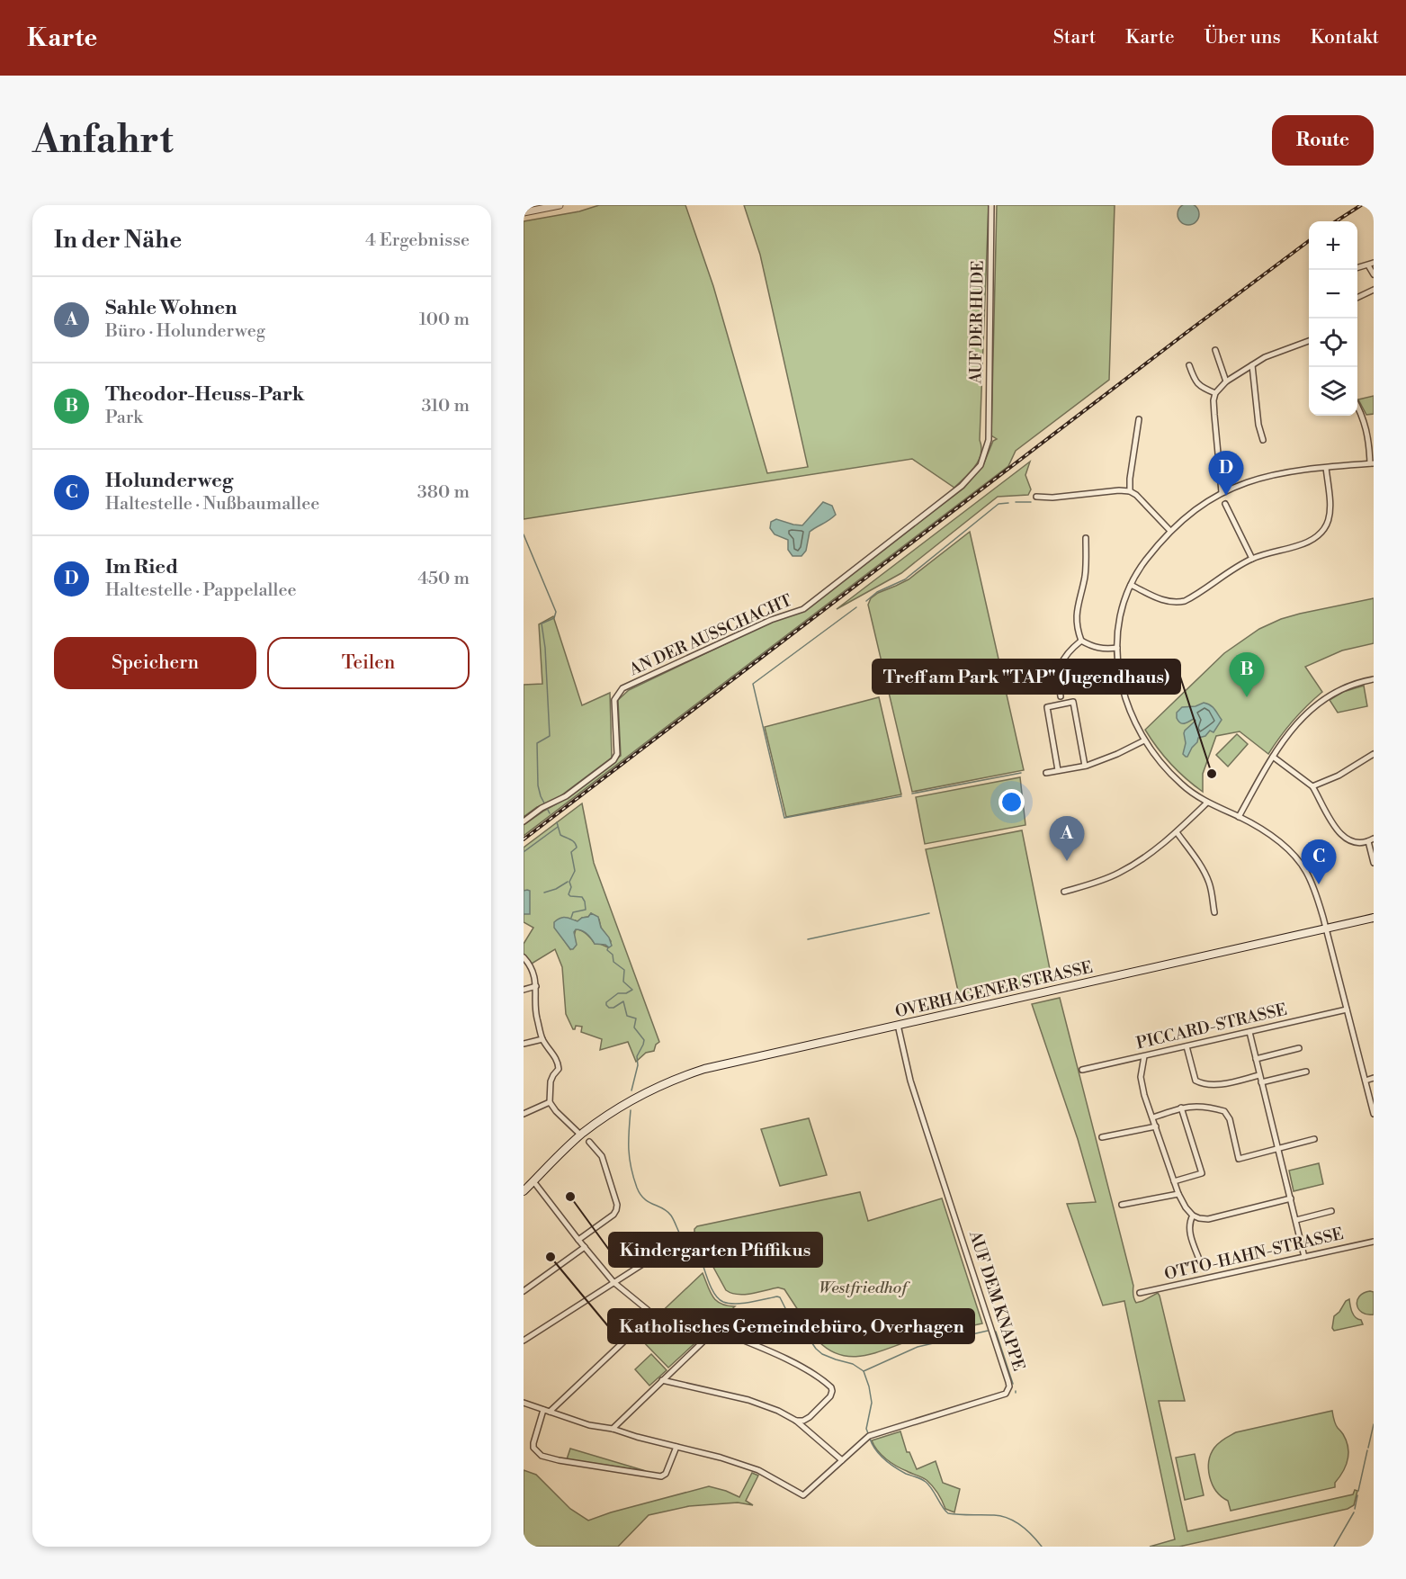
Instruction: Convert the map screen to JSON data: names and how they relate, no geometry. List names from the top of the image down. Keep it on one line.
{"streets":{"main road":["OVERHAGENER STRASSE"],"street":["AUF DER HUDE","AN DER AUSSCHACHT","PICCARD-STRASSE","OTTO-HAHN-STRASSE","AUF DEM KNAPPE"]},"crossings":[["AUF DER HUDE","AN DER AUSSCHACHT"],["OVERHAGENER STRASSE","AUF DEM KNAPPE"]],"parks":["Westfriedhof"],"places":["Treff am Park \"TAP\" (Jugendhaus)","Kindergarten Pfiffikus","Katholisches Gemeindebüro, Overhagen"],"page":{"header":"Karte","nav":["Start","Karte","Über uns","Kontakt"],"buttons":["Route",["Speichern","Teilen"]],"title":"Anfahrt","heading":["In der Nähe","4 Ergebnisse"],"map_buttons":["+","−"],"list":[{"mark":"A","name":"Sahle Wohnen","note":"Büro · Holunderweg","value":"100 m"},{"mark":"B","name":"Theodor-Heuss-Park","note":"Park","value":"310 m"},{"mark":"C","name":"Holunderweg","note":"Haltestelle · Nußbaumallee","value":"380 m"},{"mark":"D","name":"Im Ried","note":"Haltestelle · Pappelallee","value":"450 m"}],"pins":["D","B","A","C"]}}
